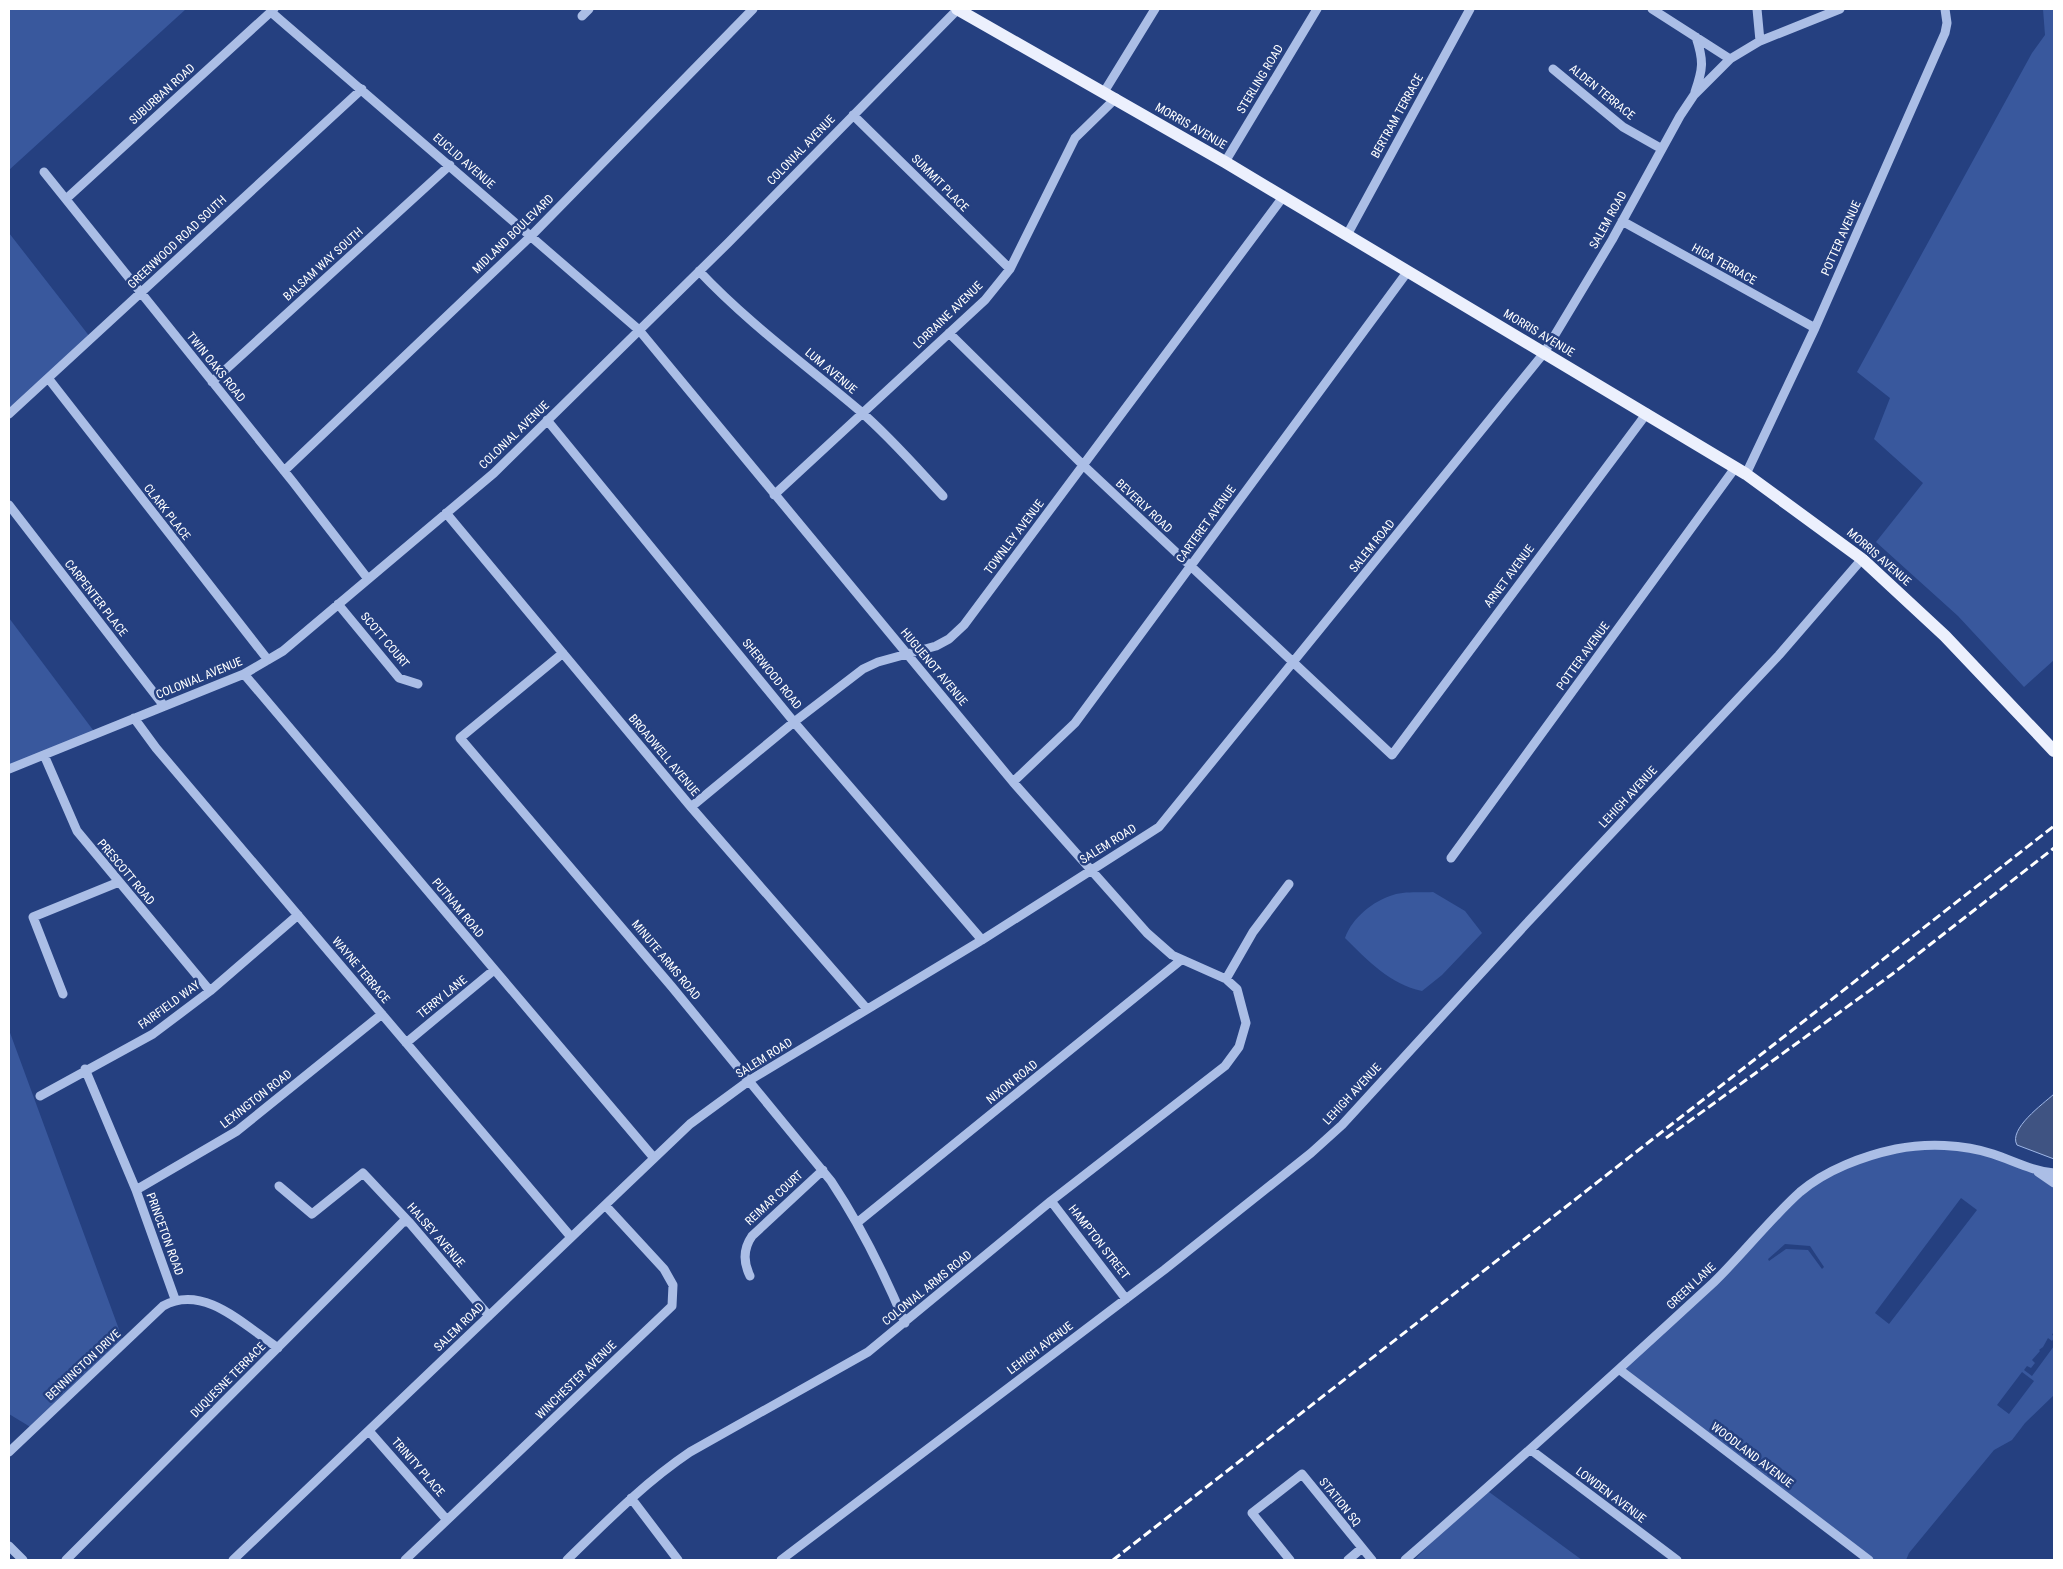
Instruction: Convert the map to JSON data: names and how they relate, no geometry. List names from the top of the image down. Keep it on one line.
{"streets":{"main road":["MORRIS AVENUE"],"street":["STERLING ROAD","ALDEN TERRACE","SUBURBAN ROAD","BERTRAM TERRACE","COLONIAL AVENUE","EUCLID AVENUE","SUMMIT PLACE","SALEM ROAD","MIDLAND BOULEVARD","POTTER AVENUE","GREENWOOD ROAD SOUTH","BALSAM WAY SOUTH","HIGA TERRACE","LORRAINE AVENUE","TWIN OAKS ROAD","LUM AVENUE","BEVERLY ROAD","CLARK PLACE","CARTERET AVENUE","TOWNLEY AVENUE","ARNET AVENUE","CARPENTER PLACE","SCOTT COURT","HUGUENOT AVENUE","SHERWOOD ROAD","BROADWELL AVENUE","LEHIGH AVENUE","PRESCOTT ROAD","PUTNAM ROAD","MINUTE ARMS ROAD","WAYNE TERRACE","TERRY LANE","FAIRFIELD WAY","NIXON ROAD","LEXINGTON ROAD","REIMAR COURT","PRINCETON ROAD","HALSEY AVENUE","HAMPTON STREET","GREEN LANE","COLONIAL ARMS ROAD","BENNINGTON DRIVE","DUQUESNE TERRACE","WINCHESTER AVENUE","WOODLAND AVENUE","TRINITY PLACE","LOWDEN AVENUE","STATION SQ"]},"crossings":[["STERLING ROAD","MORRIS AVENUE"],["ALDEN TERRACE","SALEM ROAD"],["SUBURBAN ROAD","EUCLID AVENUE"],["SUBURBAN ROAD","TWIN OAKS ROAD"],["BERTRAM TERRACE","MORRIS AVENUE"],["MORRIS AVENUE","COLONIAL AVENUE"],["MORRIS AVENUE","SALEM ROAD"],["MORRIS AVENUE","POTTER AVENUE"],["MORRIS AVENUE","LORRAINE AVENUE"],["MORRIS AVENUE","CARTERET AVENUE"],["MORRIS AVENUE","TOWNLEY AVENUE"],["MORRIS AVENUE","ARNET AVENUE"],["MORRIS AVENUE","LEHIGH AVENUE"],["COLONIAL AVENUE","EUCLID AVENUE"],["COLONIAL AVENUE","SUMMIT PLACE"],["COLONIAL AVENUE","TWIN OAKS ROAD"],["COLONIAL AVENUE","LUM AVENUE"],["COLONIAL AVENUE","CLARK PLACE"],["COLONIAL AVENUE","CARPENTER PLACE"],["COLONIAL AVENUE","SCOTT COURT"],["COLONIAL AVENUE","HUGUENOT AVENUE"],["COLONIAL AVENUE","SHERWOOD ROAD"],["COLONIAL AVENUE","BROADWELL AVENUE"],["COLONIAL AVENUE","PRESCOTT ROAD"],["COLONIAL AVENUE","PUTNAM ROAD"],["COLONIAL AVENUE","WAYNE TERRACE"],["EUCLID AVENUE","MIDLAND BOULEVARD"],["EUCLID AVENUE","GREENWOOD ROAD SOUTH"],["EUCLID AVENUE","BALSAM WAY SOUTH"],["EUCLID AVENUE","HUGUENOT AVENUE"],["SUMMIT PLACE","LORRAINE AVENUE"],["SALEM ROAD","HIGA TERRACE"],["SALEM ROAD","BEVERLY ROAD"],["SALEM ROAD","HUGUENOT AVENUE"],["SALEM ROAD","SHERWOOD ROAD"],["SALEM ROAD","BROADWELL AVENUE"],["SALEM ROAD","PUTNAM ROAD"],["SALEM ROAD","MINUTE ARMS ROAD"],["SALEM ROAD","WAYNE TERRACE"],["SALEM ROAD","HALSEY AVENUE"],["SALEM ROAD","WINCHESTER AVENUE"],["SALEM ROAD","TRINITY PLACE"],["MIDLAND BOULEVARD","TWIN OAKS ROAD"],["POTTER AVENUE","HIGA TERRACE"],["GREENWOOD ROAD SOUTH","TWIN OAKS ROAD"],["GREENWOOD ROAD SOUTH","CLARK PLACE"],["BALSAM WAY SOUTH","TWIN OAKS ROAD"],["LORRAINE AVENUE","LUM AVENUE"],["LORRAINE AVENUE","BEVERLY ROAD"],["LORRAINE AVENUE","HUGUENOT AVENUE"],["BEVERLY ROAD","CARTERET AVENUE"],["BEVERLY ROAD","TOWNLEY AVENUE"],["BEVERLY ROAD","ARNET AVENUE"],["CARTERET AVENUE","HUGUENOT AVENUE"],["TOWNLEY AVENUE","HUGUENOT AVENUE"],["TOWNLEY AVENUE","SHERWOOD ROAD"],["TOWNLEY AVENUE","BROADWELL AVENUE"],["HUGUENOT AVENUE","NIXON ROAD"],["HUGUENOT AVENUE","COLONIAL ARMS ROAD"],["BROADWELL AVENUE","MINUTE ARMS ROAD"],["LEHIGH AVENUE","HAMPTON STREET"],["PRESCOTT ROAD","FAIRFIELD WAY"],["PUTNAM ROAD","TERRY LANE"],["MINUTE ARMS ROAD","NIXON ROAD"],["MINUTE ARMS ROAD","REIMAR COURT"],["MINUTE ARMS ROAD","COLONIAL ARMS ROAD"],["WAYNE TERRACE","TERRY LANE"],["WAYNE TERRACE","FAIRFIELD WAY"],["WAYNE TERRACE","LEXINGTON ROAD"],["FAIRFIELD WAY","PRINCETON ROAD"],["LEXINGTON ROAD","PRINCETON ROAD"],["PRINCETON ROAD","BENNINGTON DRIVE"],["HALSEY AVENUE","DUQUESNE TERRACE"],["HAMPTON STREET","COLONIAL ARMS ROAD"],["GREEN LANE","WOODLAND AVENUE"],["GREEN LANE","LOWDEN AVENUE"],["WINCHESTER AVENUE","TRINITY PLACE"]]}
